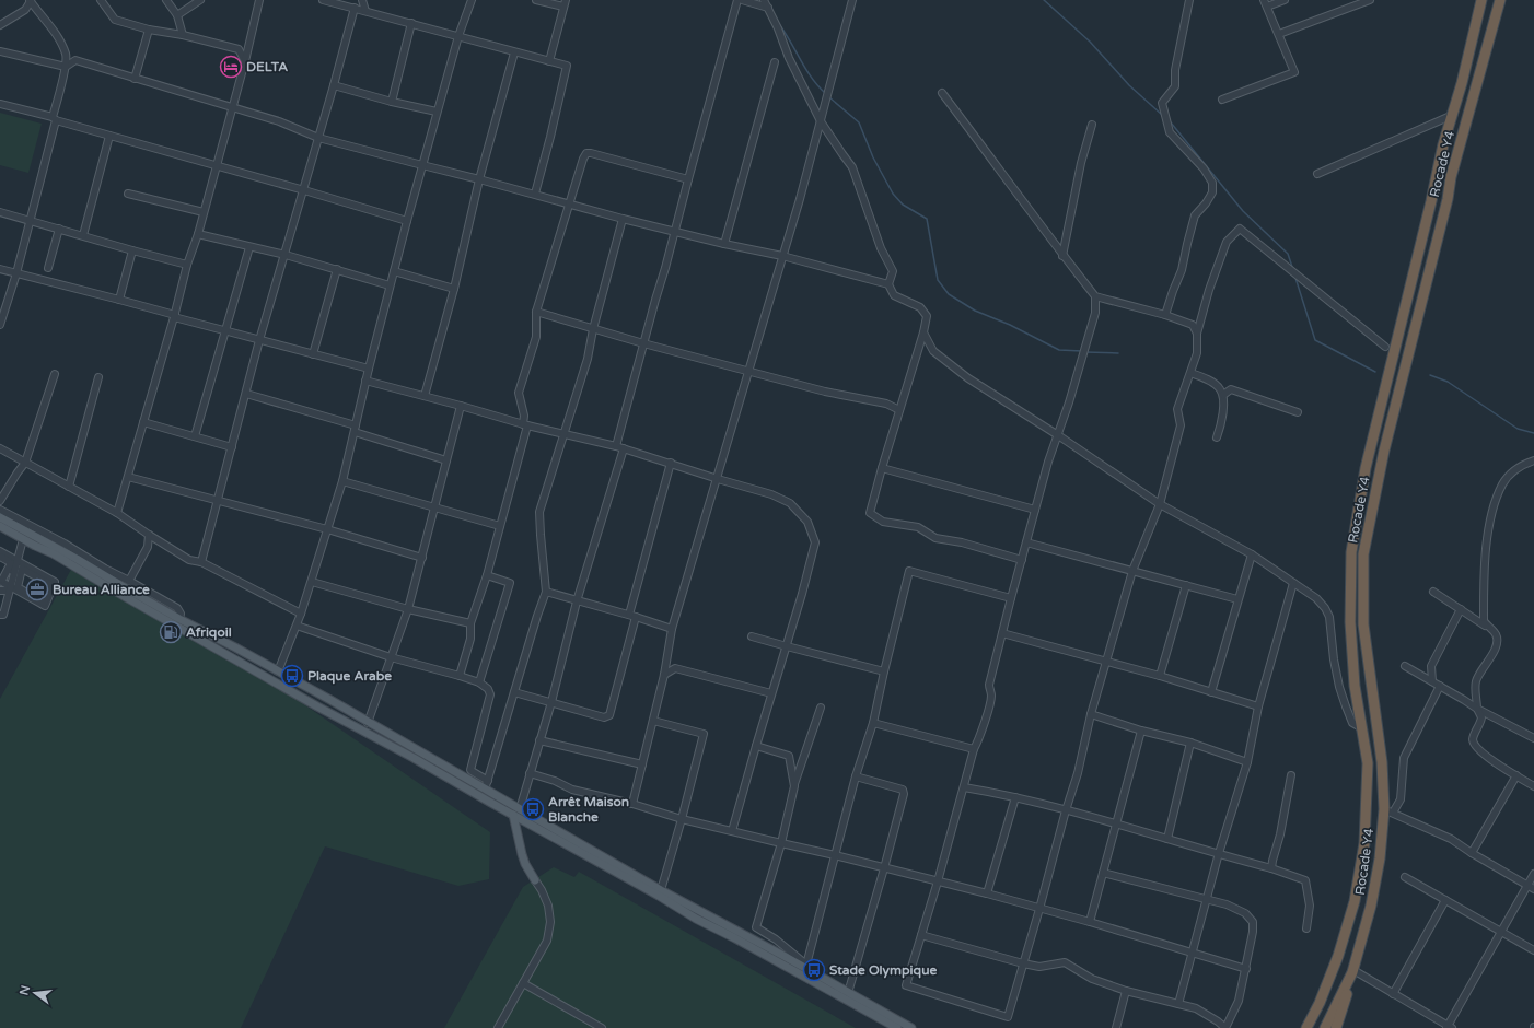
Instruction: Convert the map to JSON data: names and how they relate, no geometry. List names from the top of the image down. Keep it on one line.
{"streets":{"highway":["Rocade Y4"]},"places":{"hotel":["DELTA"],"office":["Bureau Alliance"],"fuel station":["Afriqoil"],"bus stop":["Plaque Arabe","Arrêt Maison Blanche","Stade Olympique"]},"north":"left"}
